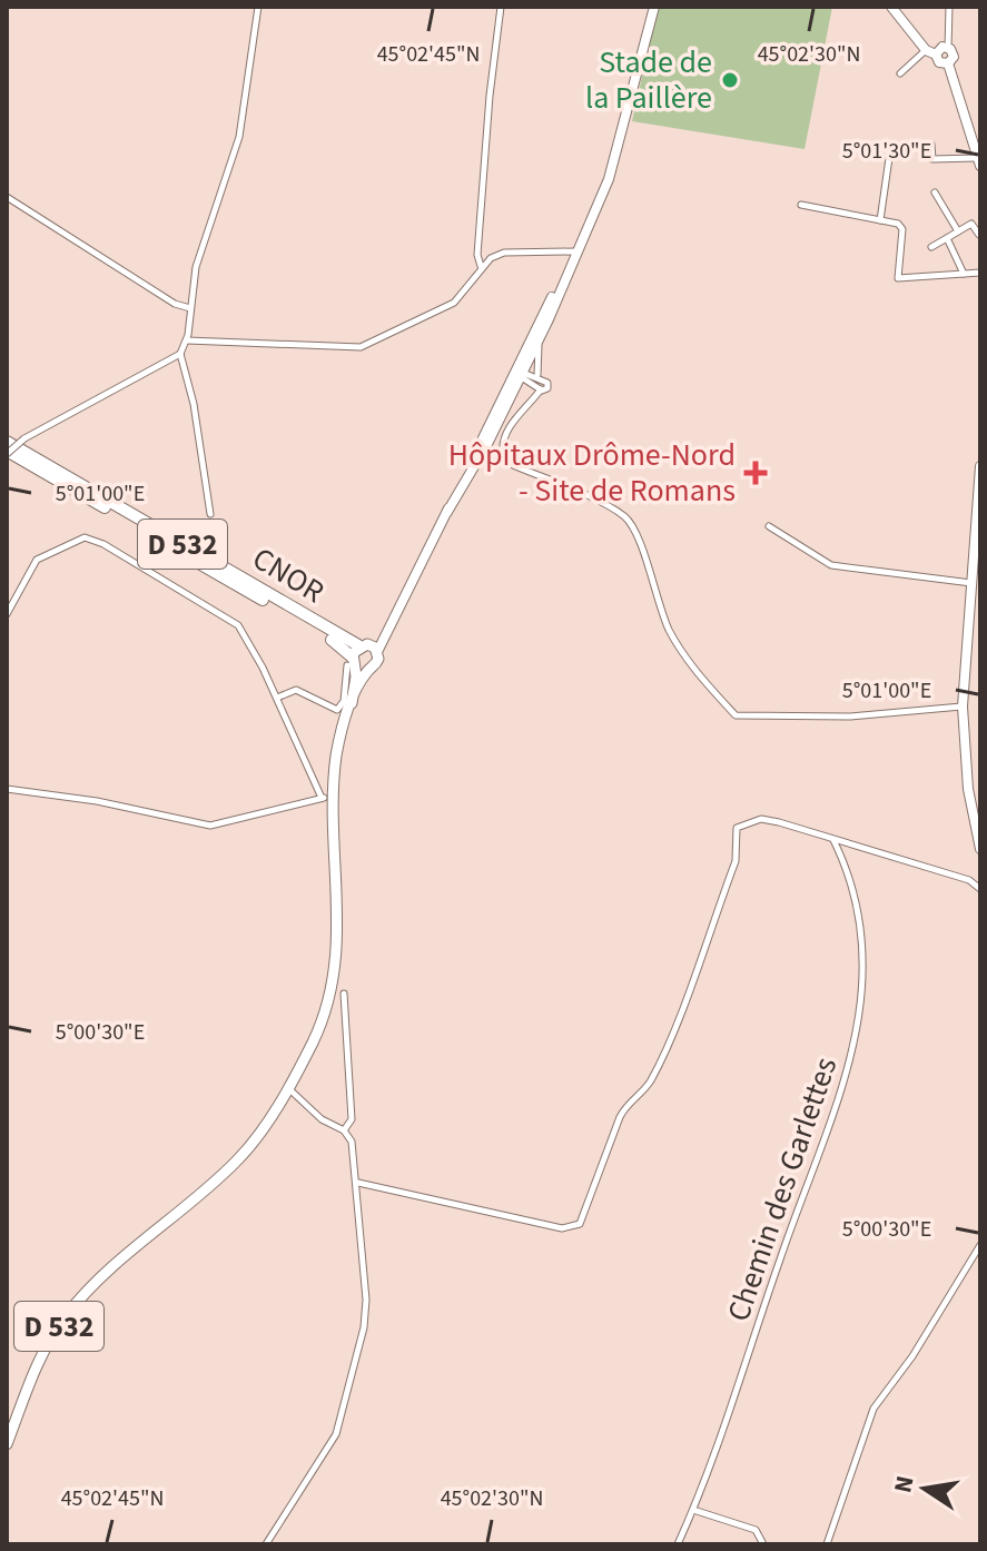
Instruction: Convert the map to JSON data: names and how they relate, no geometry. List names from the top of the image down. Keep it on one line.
{"streets":{"highway":["D 532","CNOR"],"street":["Chemin des Garlettes"]},"crossings":[["D 532","CNOR"]],"places":{"other":["Stade de la Paillère"],"health":["Hôpitaux Drôme-Nord - Site de Romans"]},"north":"left","coordinates":["45°02'45\"N","45°02'30\"N","5°01'30\"E","5°01'00\"E","5°00'30\"E"]}
